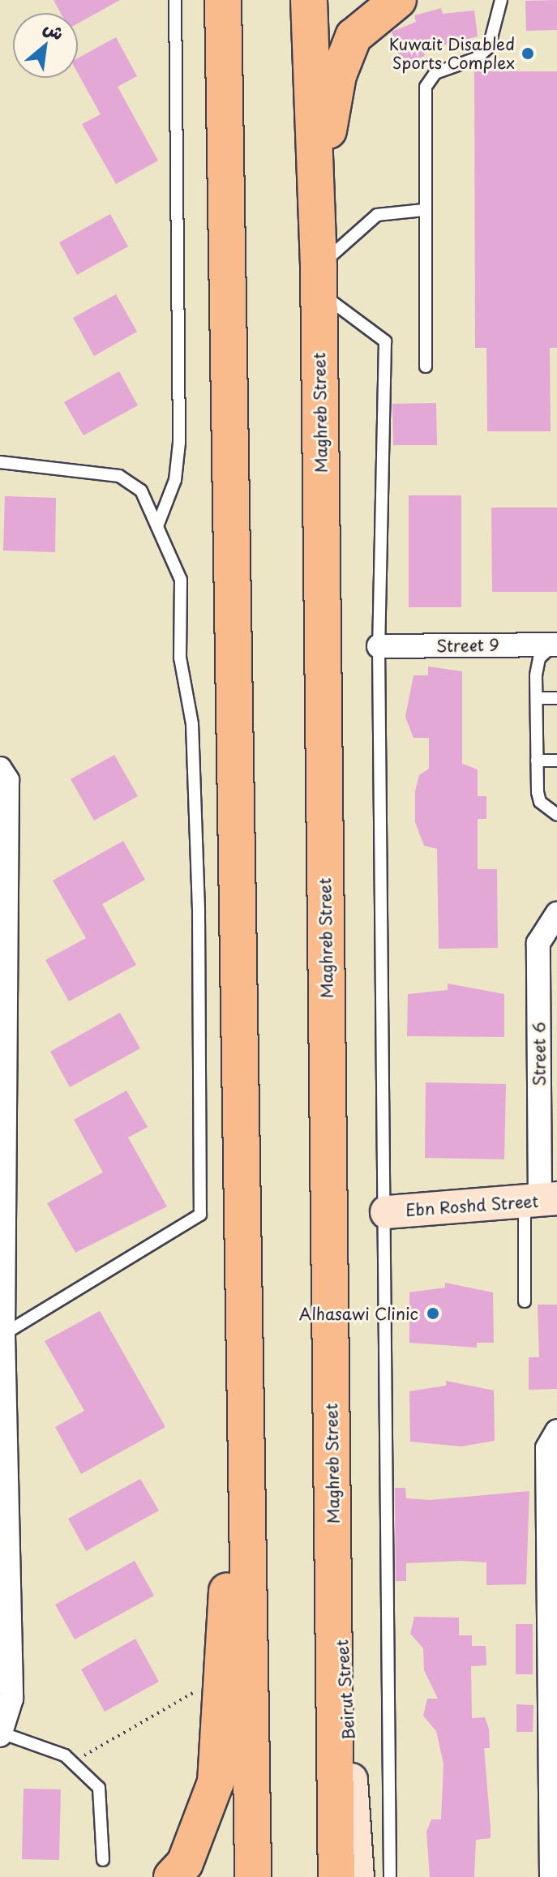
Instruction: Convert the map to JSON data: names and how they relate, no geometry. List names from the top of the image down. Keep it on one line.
{"streets":{"highway":["Maghreb Street"],"main road":["Ebn Roshd Street","Beirut Street"],"street":["Street 9","Street 6"]},"crossings":[["Maghreb Street","Beirut Street"],["Street 6","Ebn Roshd Street"]],"places":["Kuwait Disabled Sports Complex","Alhasawi Clinic"],"north":"top right"}
